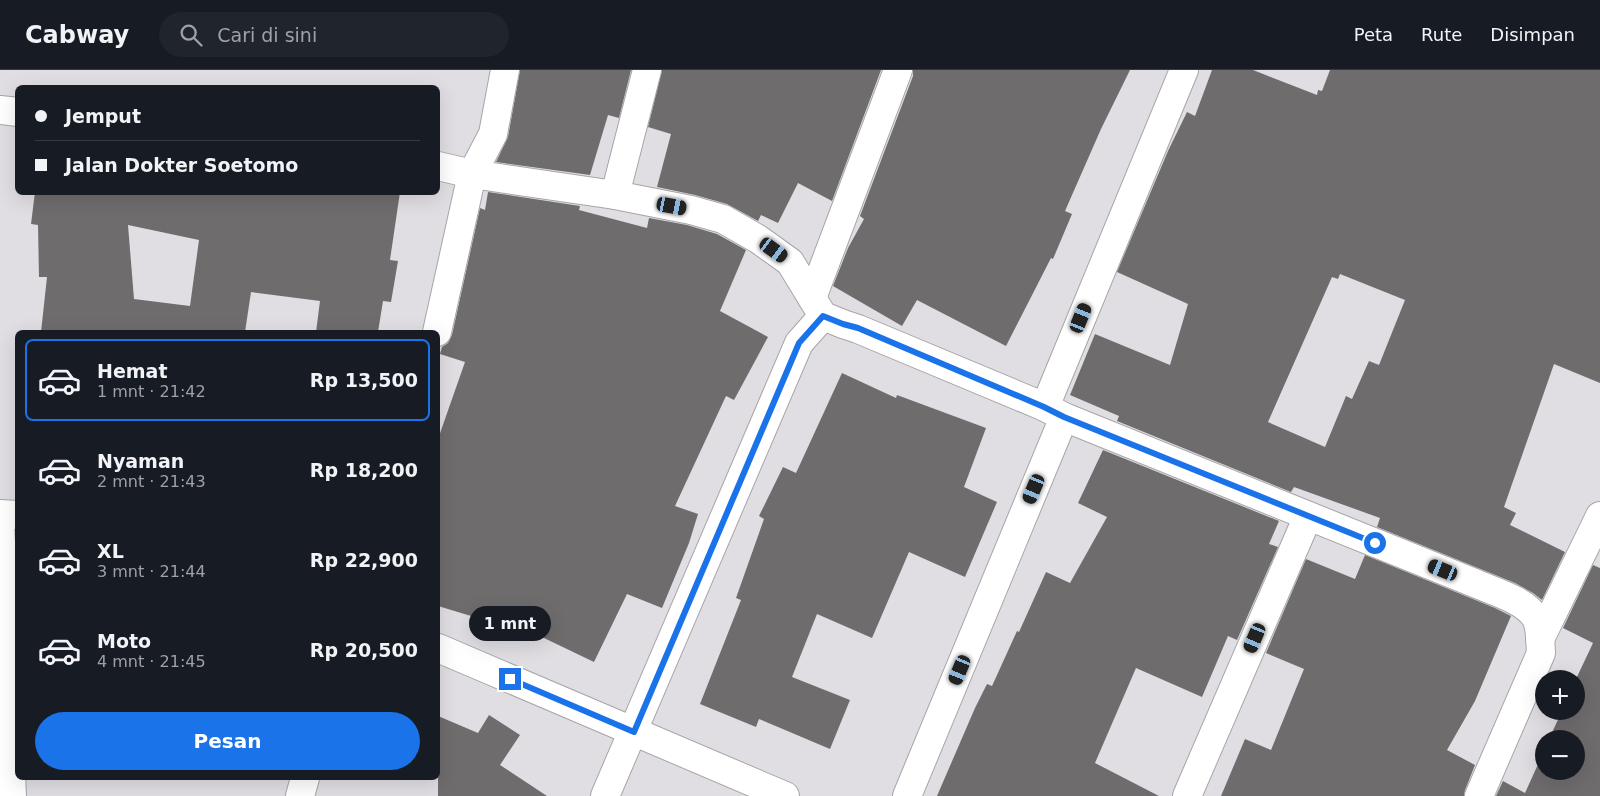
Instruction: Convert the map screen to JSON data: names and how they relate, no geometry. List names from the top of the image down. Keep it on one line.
{"page":{"header":"Cabway","search":"Cari di sini","nav":["Peta","Rute","Disimpan"],"banner":["Jemput","Jalan Dokter Soetomo"],"list":[{"name":"Hemat","note":"1 mnt · 21:42","value":"Rp 13,500"},{"name":"Nyaman","note":"2 mnt · 21:43","value":"Rp 18,200"},{"name":"XL","note":"3 mnt · 21:44","value":"Rp 22,900"},{"name":"Moto","note":"4 mnt · 21:45","value":"Rp 20,500"}],"bubble":"1 mnt","map_buttons":["+","−"],"buttons":"Pesan"}}
